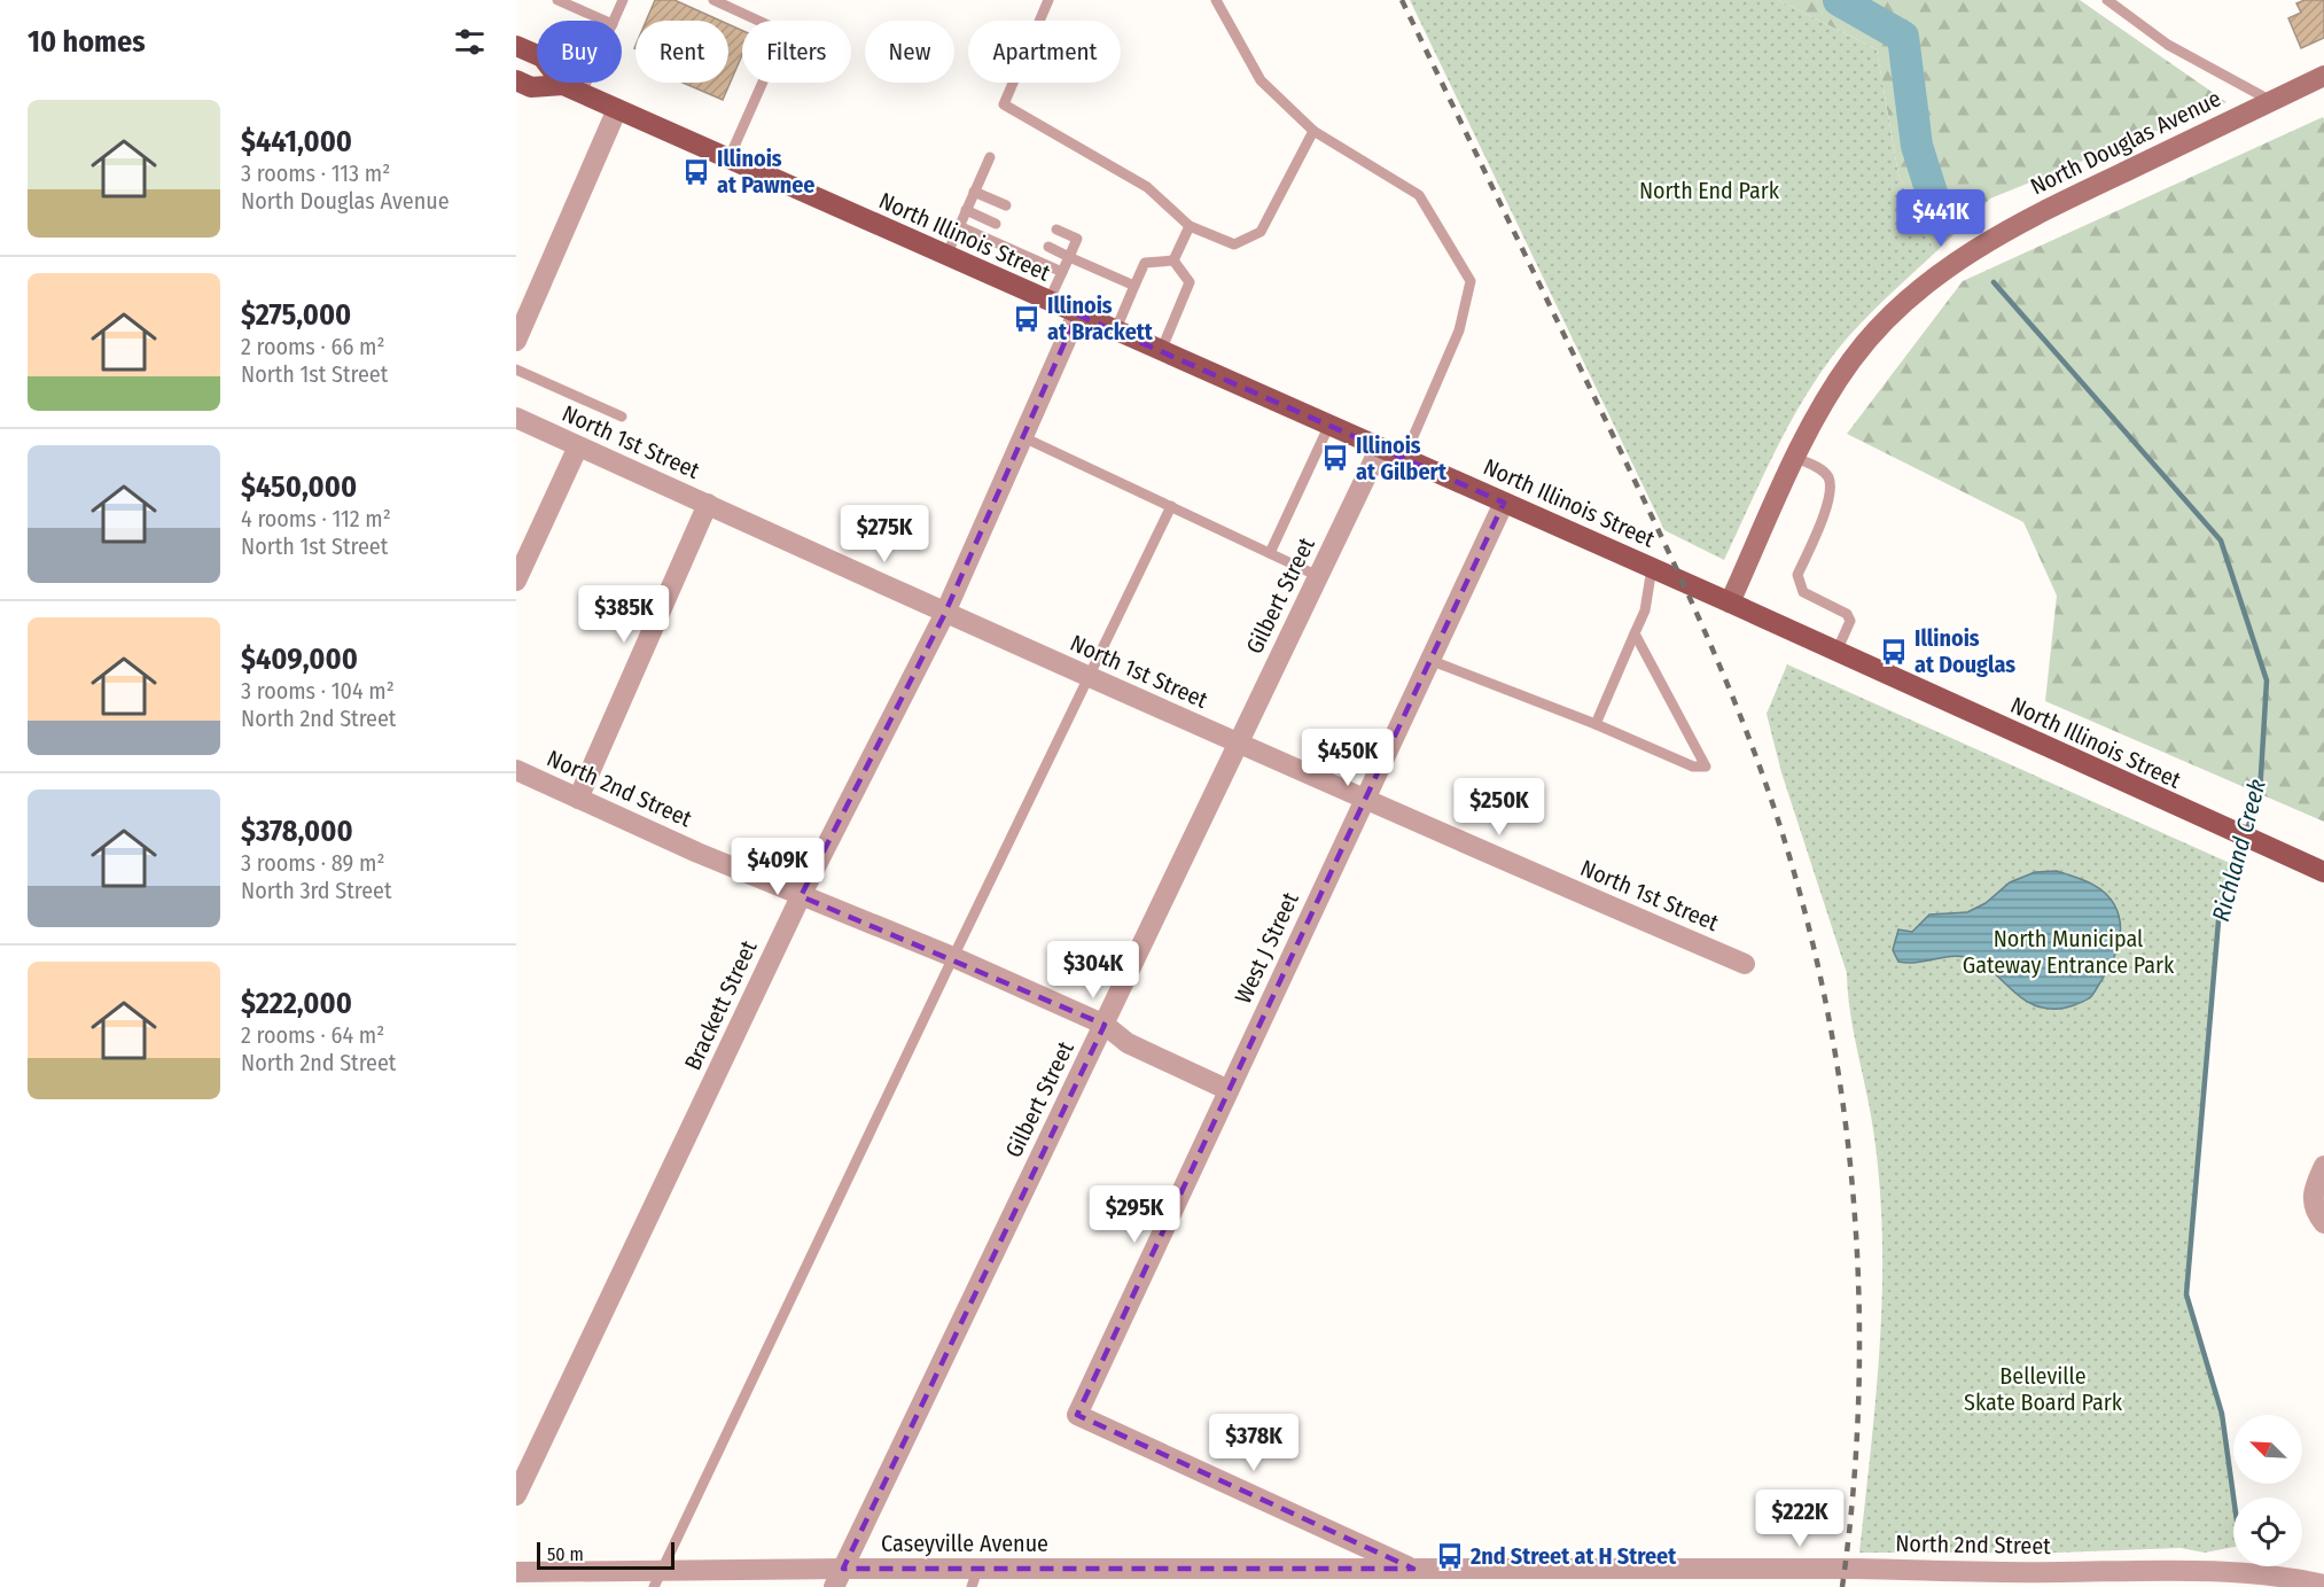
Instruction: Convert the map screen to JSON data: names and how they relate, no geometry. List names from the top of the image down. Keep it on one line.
{"streets":{"main road":["North Illinois Street"],"street":["North Douglas Avenue","North 1st Street","Gilbert Street","North 2nd Street","West J Street","Brackett Street","Caseyville Avenue"]},"crossings":[["North Douglas Avenue","North Illinois Street"],["North Illinois Street","Gilbert Street"],["North Illinois Street","West J Street"],["North Illinois Street","Brackett Street"],["North 1st Street","Gilbert Street"],["North 1st Street","West J Street"],["North 1st Street","Brackett Street"],["Gilbert Street","North 2nd Street"],["Gilbert Street","Caseyville Avenue"],["North 2nd Street","West J Street"],["North 2nd Street","Brackett Street"],["North 2nd Street","Caseyville Avenue"],["West J Street","Caseyville Avenue"]],"water":["Richland Creek"],"parks":["North End Park","North Municipal Gateway Entrance Park","Belleville Skate Board Park"],"places":{"bus stop":["Illinois at Pawnee","Illinois at Brackett","Illinois at Gilbert","Illinois at Douglas","2nd Street at H Street"]},"scale_bar":"50 m","north":"top left","page":{"heading":"10 homes","chip":["Buy","Rent","Filters","New","Apartment"],"list":[{"name":"$441,000","note":"3 rooms · 113 m² · North Douglas Avenue"},{"name":"$275,000","note":"2 rooms · 66 m² · North 1st Street"},{"name":"$450,000","note":"4 rooms · 112 m² · North 1st Street"},{"name":"$409,000","note":"3 rooms · 104 m² · North 2nd Street"},{"name":"$378,000","note":"3 rooms · 89 m² · North 3rd Street"},{"name":"$222,000","note":"2 rooms · 64 m² · North 2nd Street"}],"price":["$441K","$275K","$385K","$450K","$250K","$409K","$304K","$295K","$378K","$222K"],"scale":"50 m"}}
